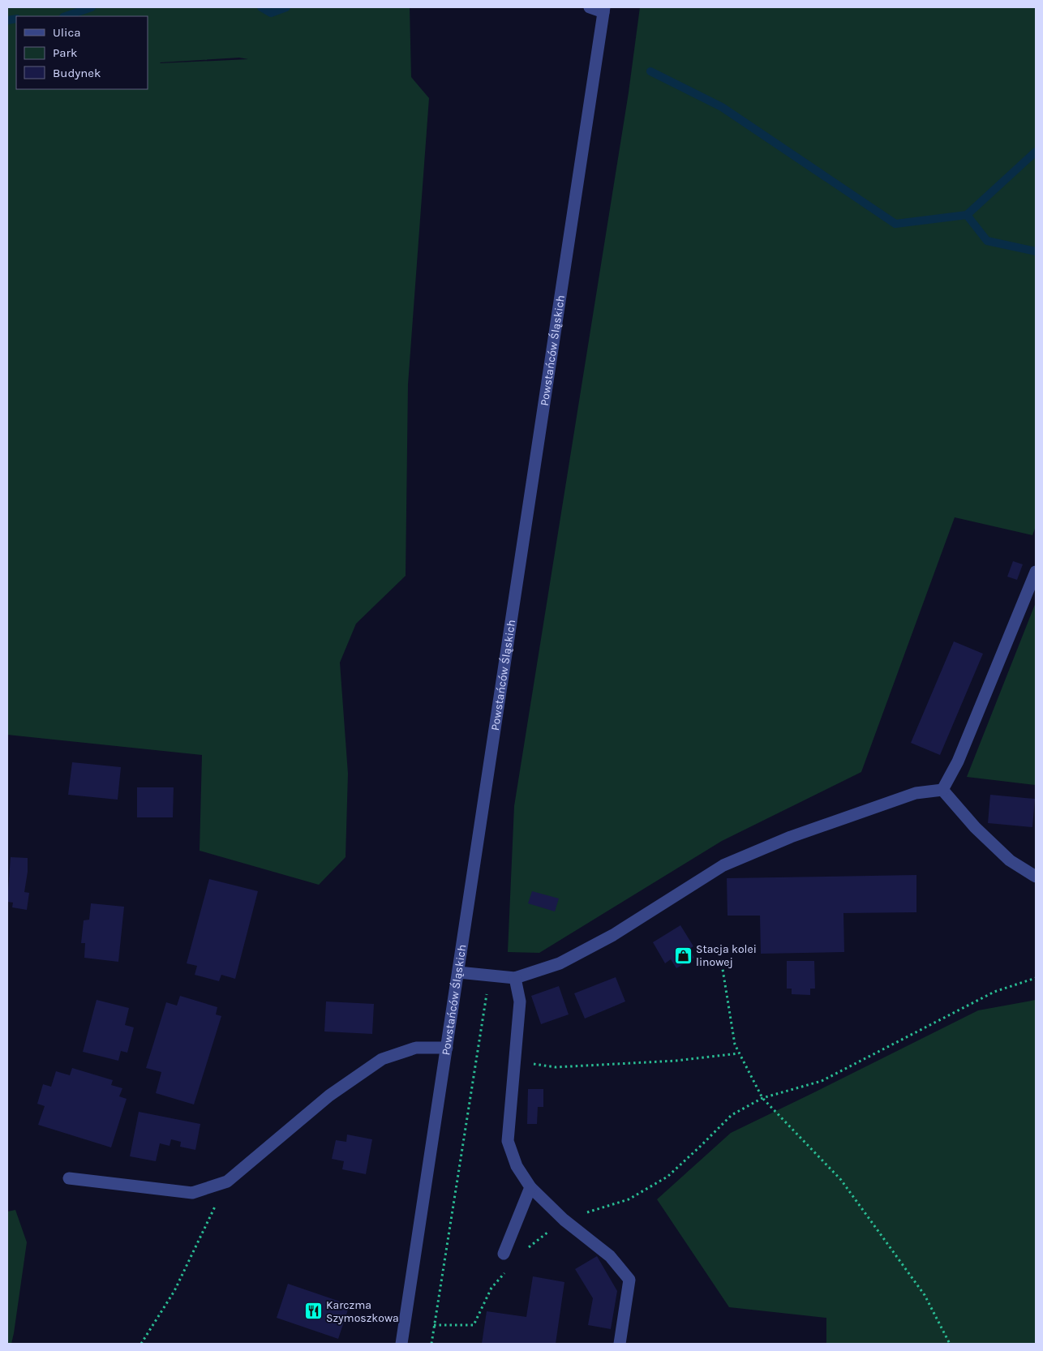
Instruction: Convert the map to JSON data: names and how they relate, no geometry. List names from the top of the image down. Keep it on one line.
{"streets":{"street":["Powstańców Śląskich"]},"places":{"shop":["Stacja kolei linowej"],"restaurant":["Karczma Szymoszkowa"]},"legend":["Ulica","Park","Budynek"]}
